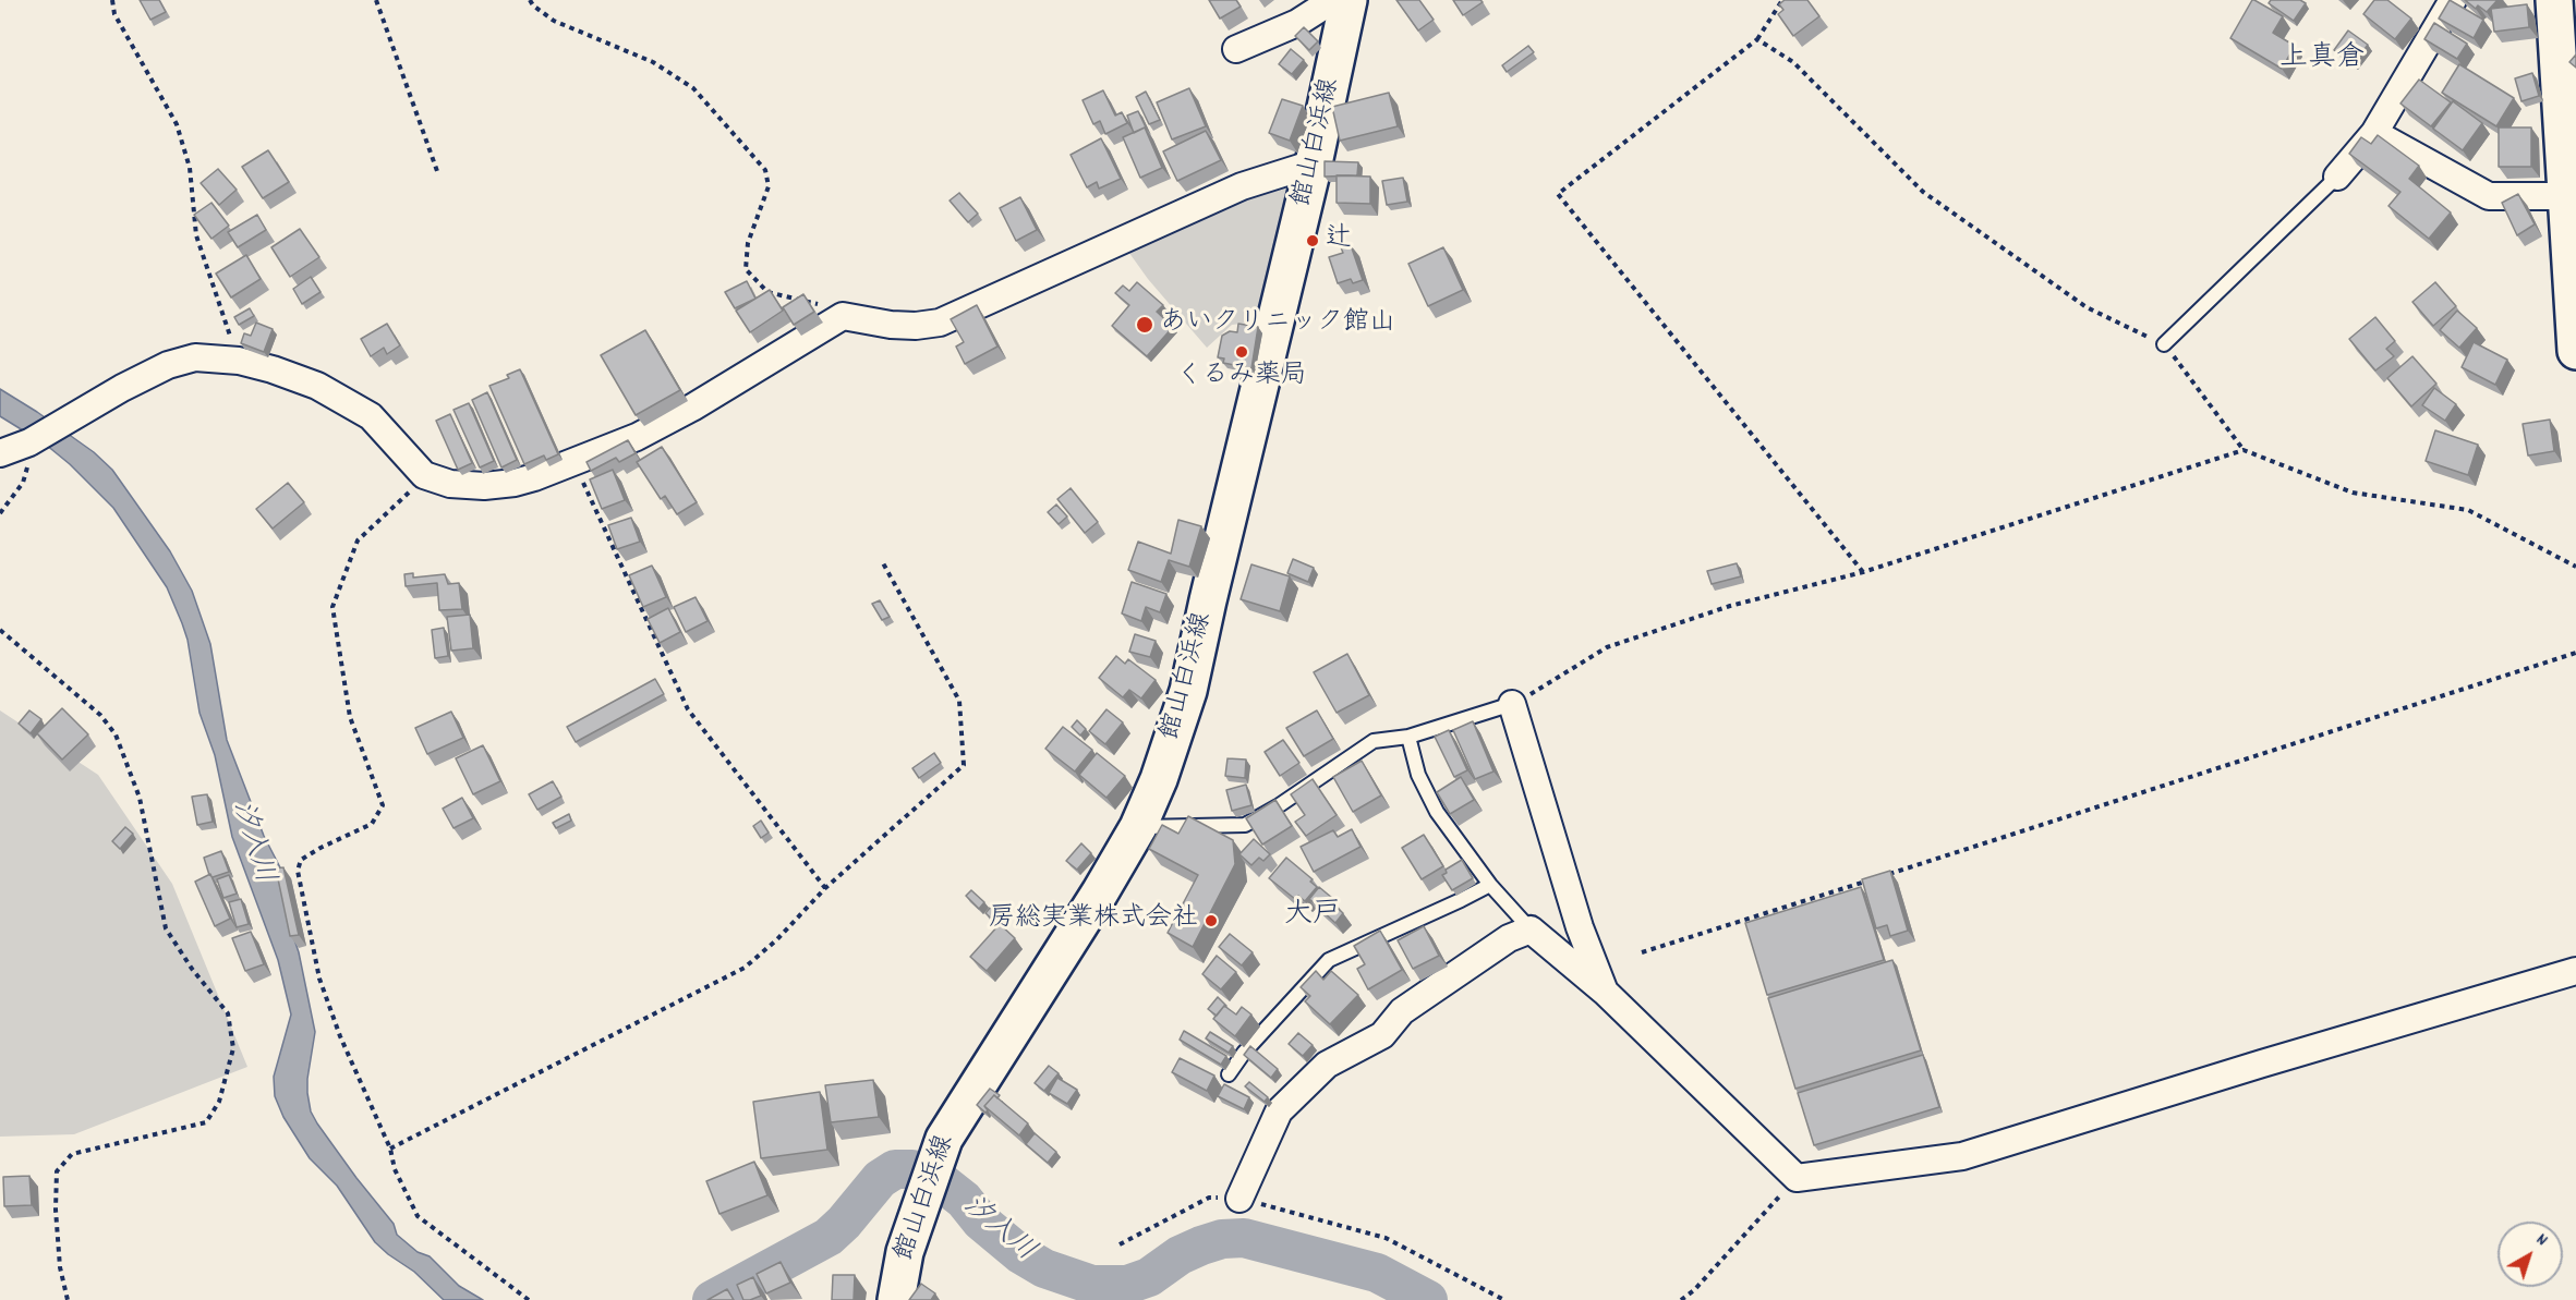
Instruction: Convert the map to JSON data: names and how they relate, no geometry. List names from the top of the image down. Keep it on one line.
{"streets":{"main road":["館山白浜線"]},"districts":["上真倉","大戸"],"water":["汐入川"],"places":["辻","あいクリニック館山","くるみ薬局","房総実業株式会社"],"north":"top right"}
